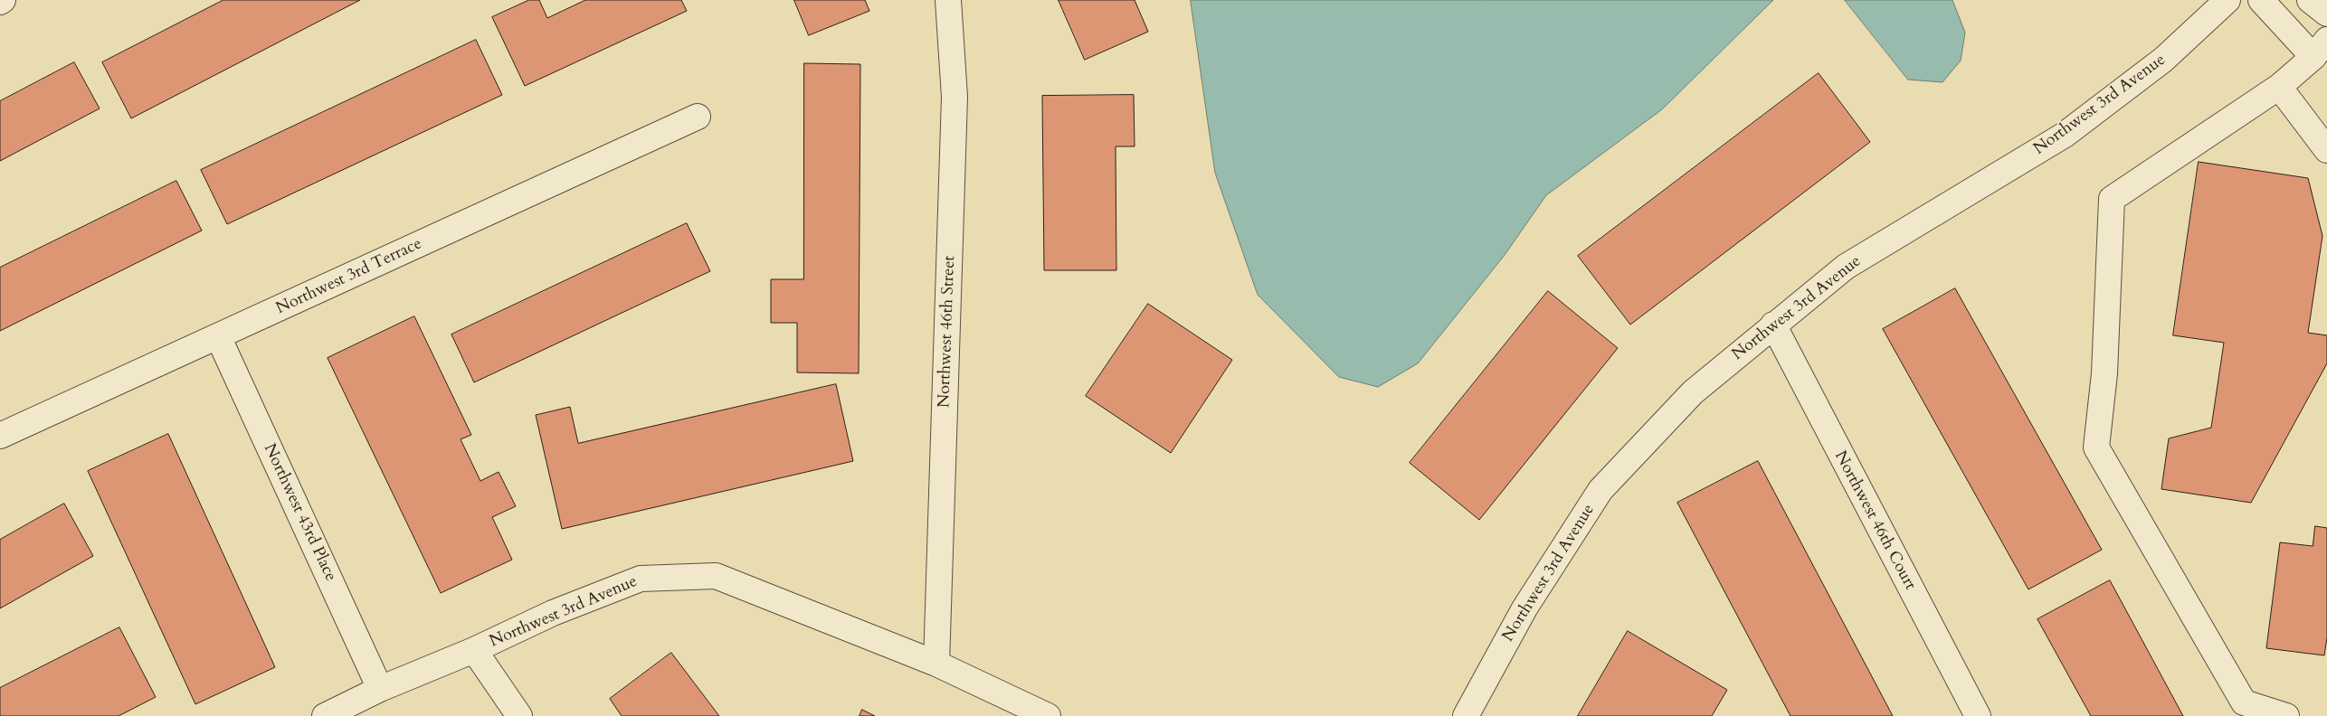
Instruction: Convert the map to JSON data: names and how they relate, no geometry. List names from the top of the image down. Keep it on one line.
{"streets":{"street":["Northwest 3rd Avenue","Northwest 3rd Terrace","Northwest 46th Street","Northwest 43rd Place","Northwest 46th Court"]},"crossings":[["Northwest 3rd Avenue","Northwest 46th Street"],["Northwest 3rd Avenue","Northwest 43rd Place"],["Northwest 3rd Avenue","Northwest 46th Court"],["Northwest 3rd Terrace","Northwest 43rd Place"]]}
